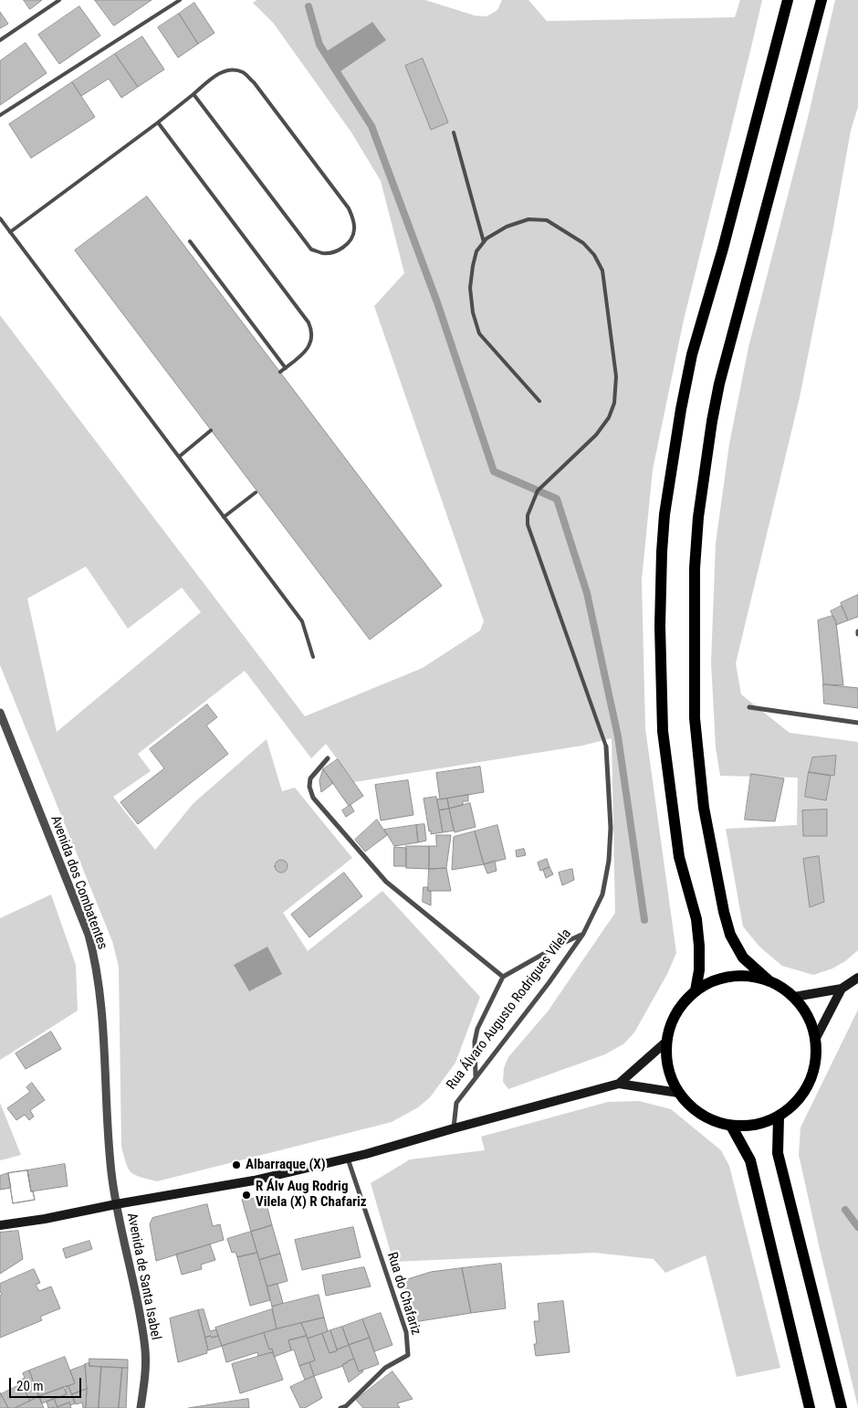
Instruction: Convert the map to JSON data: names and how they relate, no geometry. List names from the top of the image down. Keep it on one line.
{"streets":{"street":["Avenida dos Combatentes","Rua Álvaro Augusto Rodrigues Vilela","Avenida de Santa Isabel","Rua do Chafariz"]},"crossings":[["Avenida dos Combatentes","Avenida de Santa Isabel"]],"places":["Albarraque (X)","R Álv Aug Rodrig Vilela (X) R Chafariz"],"scale_bar":"20 m"}
